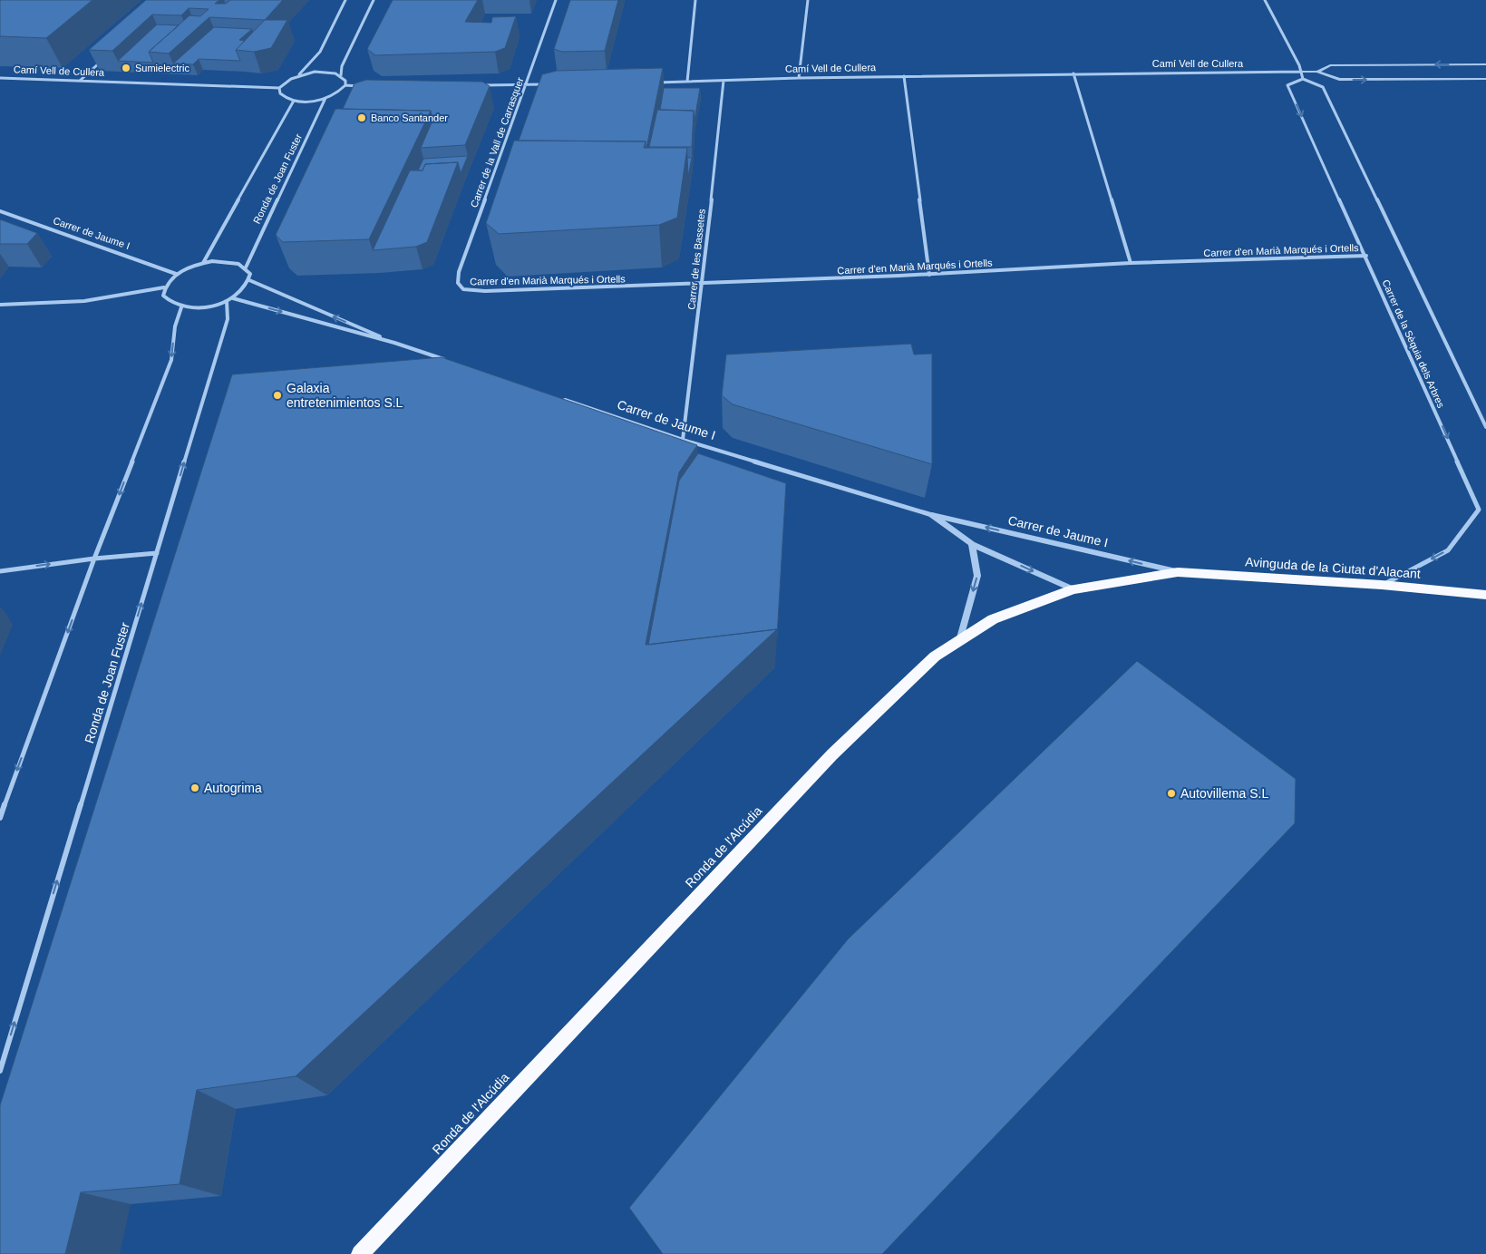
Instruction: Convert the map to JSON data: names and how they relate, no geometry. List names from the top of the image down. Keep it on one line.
{"streets":{"highway":["Avinguda de la Ciutat d'Alacant","Ronda de l'Alcúdia"],"street":["Camí Vell de Cullera","Carrer de la Vall de Carrasquer","Ronda de Joan Fuster","Carrer de Jaume I","Carrer d'en Marià Marqués i Ortells","Carrer de les Bassetes","Carrer de la Sèquia dels Arbres"]},"crossings":[["Camí Vell de Cullera","Carrer de les Bassetes"],["Carrer de la Vall de Carrasquer","Carrer d'en Marià Marqués i Ortells"],["Carrer de Jaume I","Carrer de les Bassetes"],["Carrer de Jaume I","Avinguda de la Ciutat d'Alacant"],["Carrer de Jaume I","Ronda de l'Alcúdia"],["Carrer d'en Marià Marqués i Ortells","Carrer de les Bassetes"],["Carrer d'en Marià Marqués i Ortells","Carrer de la Sèquia dels Arbres"],["Carrer de la Sèquia dels Arbres","Avinguda de la Ciutat d'Alacant"],["Avinguda de la Ciutat d'Alacant","Ronda de l'Alcúdia"]],"one_way":["Ronda de Joan Fuster"],"places":["Sumielectric","Banco Santander","Galaxia entretenimientos S.L","Autogrima","Autovillema S.L"]}
